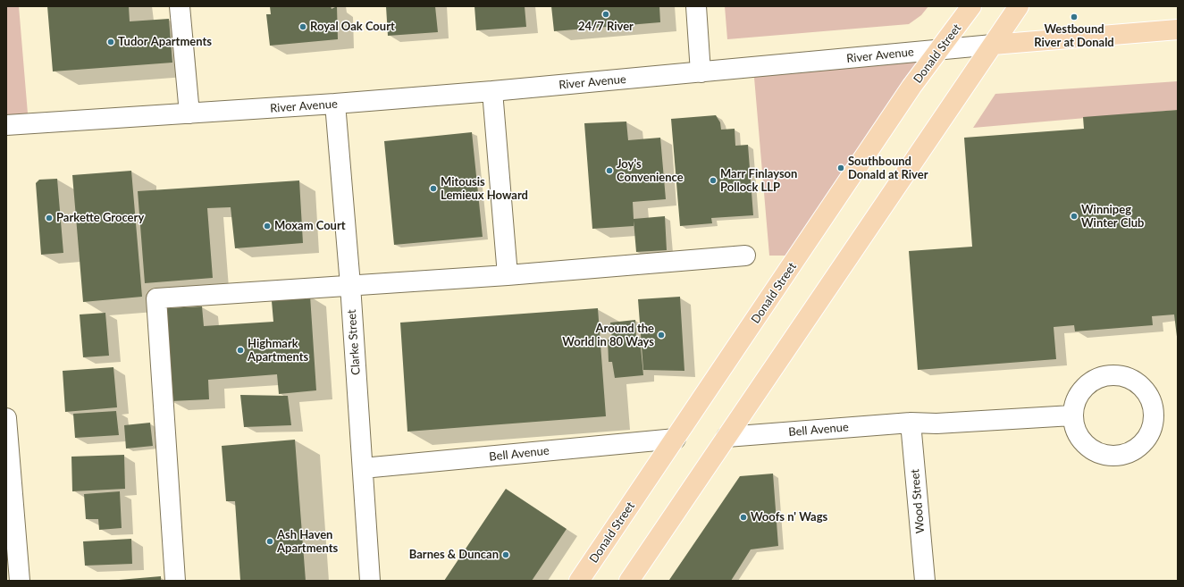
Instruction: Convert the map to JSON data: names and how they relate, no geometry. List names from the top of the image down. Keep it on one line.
{"streets":{"main road":["Donald Street","River Avenue"],"street":["Clarke Street","Bell Avenue","Wood Street"]},"crossings":[["Donald Street","River Avenue"],["Donald Street","Bell Avenue"],["River Avenue","Clarke Street"],["Clarke Street","Bell Avenue"],["Bell Avenue","Wood Street"]],"places":["24/7 River","Westbound River at Donald","Royal Oak Court","Tudor Apartments","Southbound Donald at River","Joy's Convenience","Marr Finlayson Pollock LLP","Mitousis Lemieux Howard","Winnipeg Winter Club","Parkette Grocery","Moxam Court","Around the World in 80 Ways","Highmark Apartments","Woofs n' Wags","Ash Haven Apartments","Barnes & Duncan"]}
